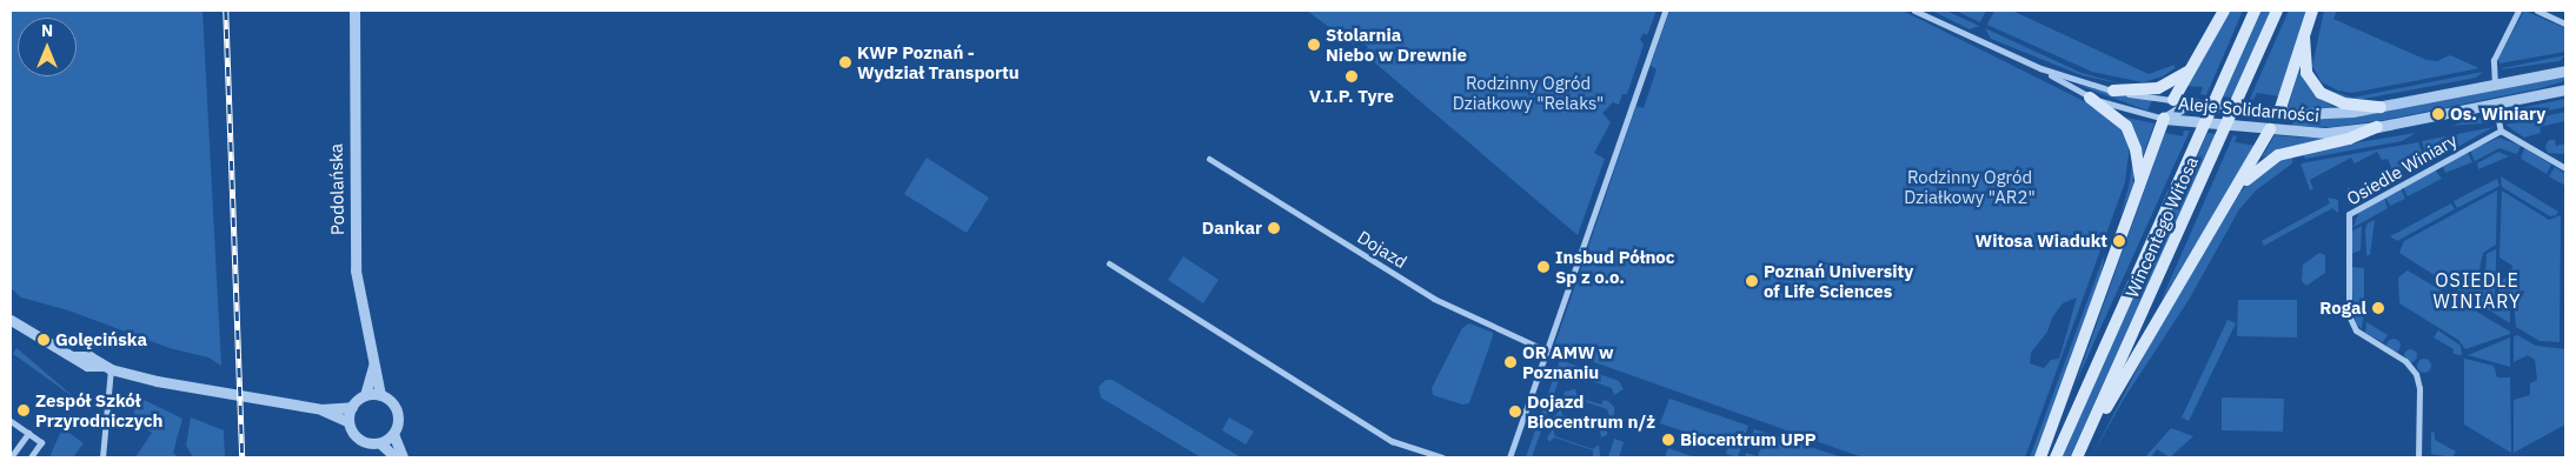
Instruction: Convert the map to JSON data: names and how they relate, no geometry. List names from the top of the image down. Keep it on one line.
{"streets":{"main road":["Wincentego Witosa"],"street":["Aleje Solidarności","Osiedle Winiary","Podolańska","Dojazd"]},"districts":["OSIEDLE WINIARY"],"parks":["Rodzinny Ogród Działkowy \"Relaks\"","Rodzinny Ogród Działkowy \"AR2\""],"places":["Stolarnia Niebo w Drewnie","KWP Poznań - Wydział Transportu","V.I.P. Tyre","Os. Winiary","Dankar","Witosa Wiadukt","Insbud Północ Sp z o.o.","Poznań University of Life Sciences","Rogal","Golęcińska","OR AMW w Poznaniu","Zespół Szkół Przyrodniczych","Dojazd Biocentrum n/ż","Biocentrum UPP"],"north":"top"}
